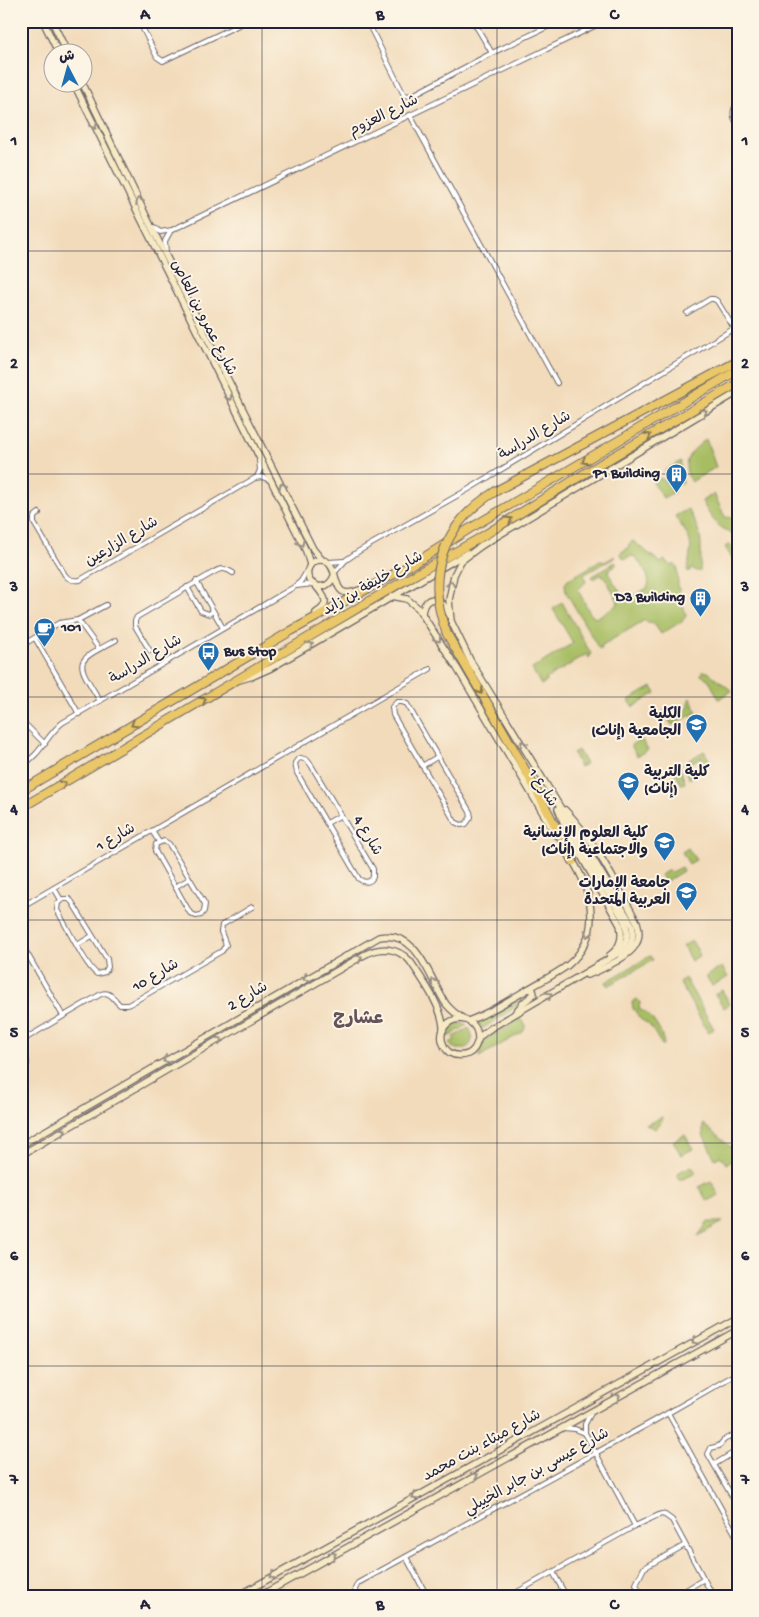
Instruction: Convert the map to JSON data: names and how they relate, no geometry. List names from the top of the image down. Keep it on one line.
{"streets":{"highway":["شارع خليفة بن زايد"],"street":["شارع العزوم","شارع عمرو بن العاص","شارع الدراسة","شارع الزارعين","شارع 1","شارع 4","شارع 10","شارع 2","شارع ميثاء بنت محمد","شارع عيسى بن جابر الخييلي"]},"crossings":[["شارع عمرو بن العاص","شارع الدراسة"],["شارع 1","شارع 4"],["شارع 1","شارع 2"]],"districts":["عشارج"],"places":{"building":["P1 Building","D3 Building"],"cafe":["101"],"bus stop":["Bus Stop"],"school or university":["الكلية الجامعية (إناث)","كلية التربية (إناث)","كلية العلوم الإنسانية والاجتماعية (إناث)","جامعة الإمارات العربية المتحدة"]},"north":"top","grid":{"columns":["A","B","C"],"rows":["1","2","3","4","5","6","7"]}}
